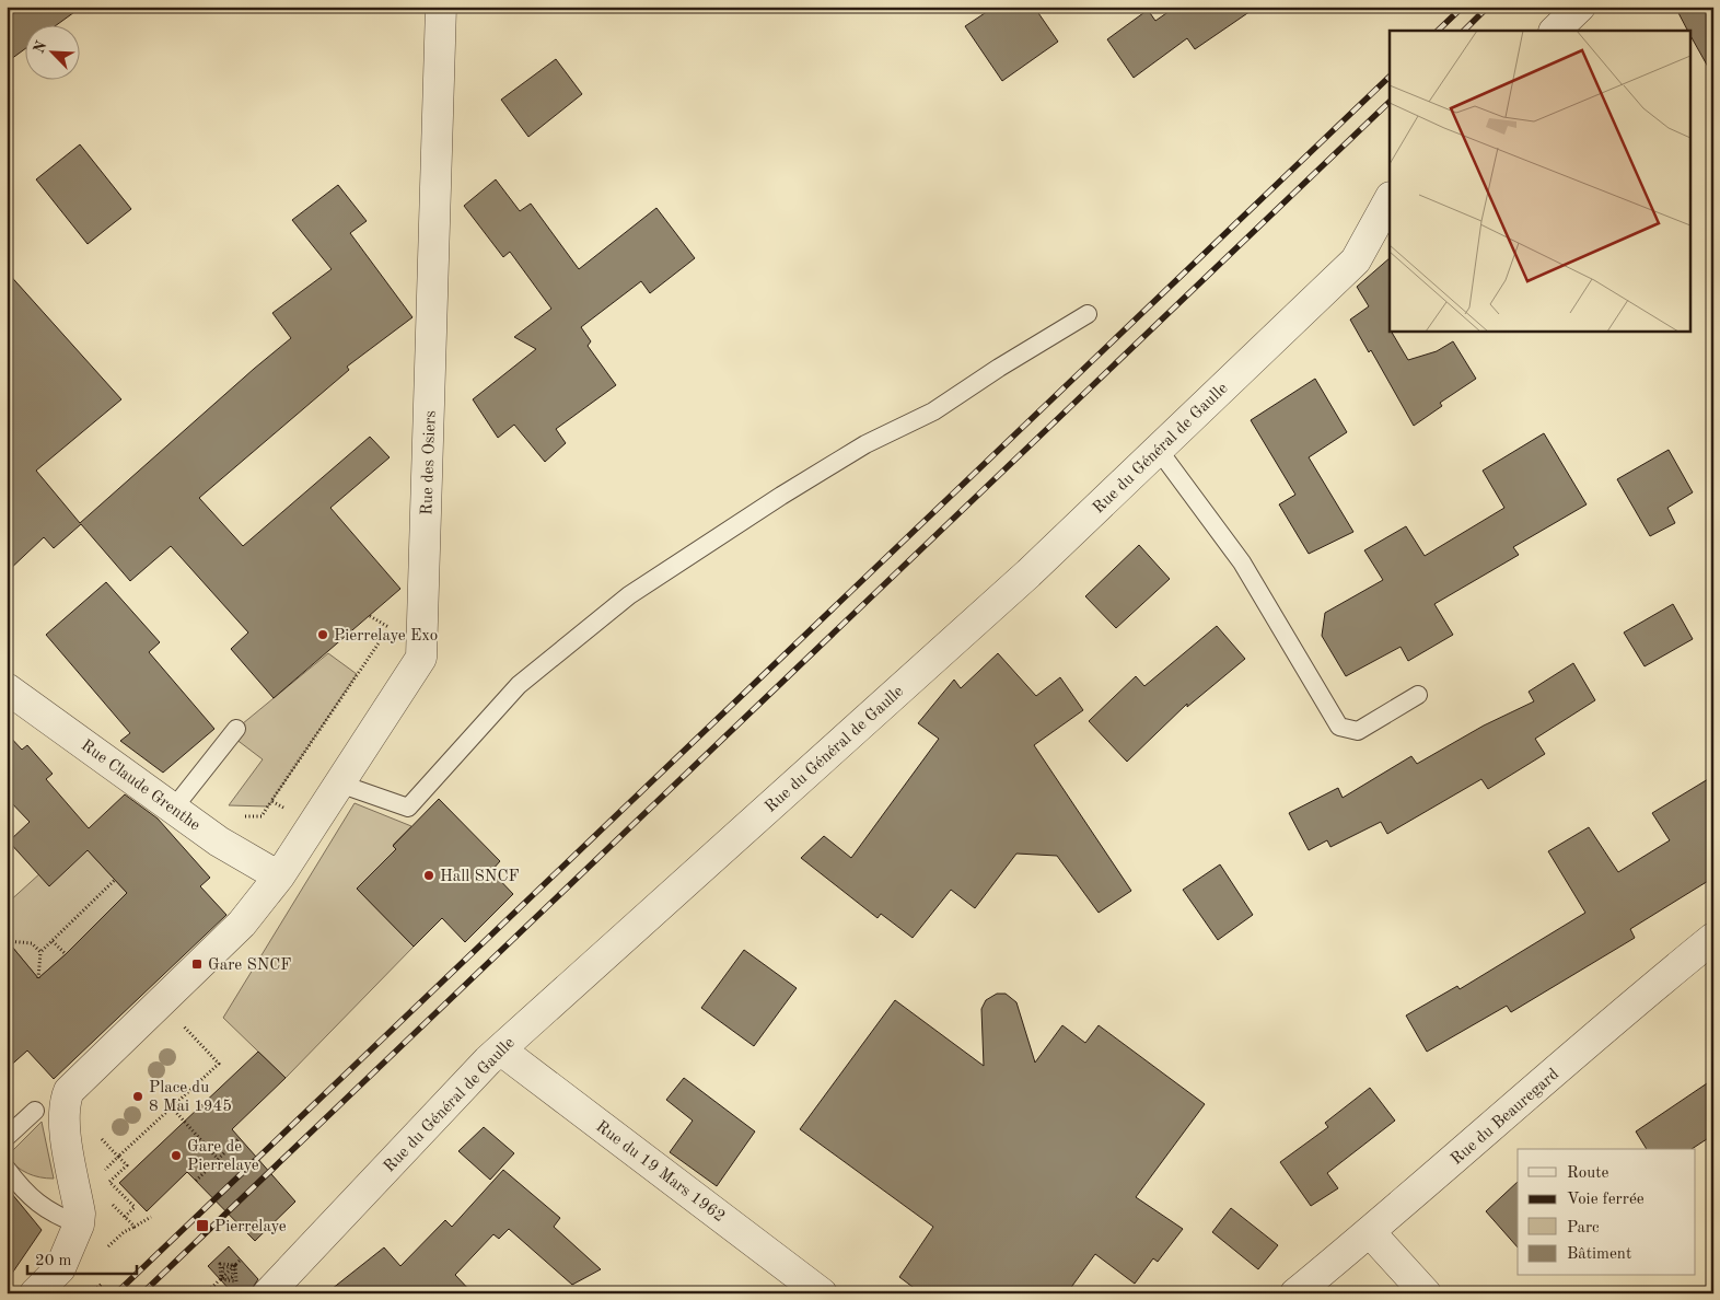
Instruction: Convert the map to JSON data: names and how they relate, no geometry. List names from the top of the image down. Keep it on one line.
{"streets":{"street":["Rue du Général de Gaulle","Rue des Osiers","Rue Claude Grenthe","Rue du Beauregard","Rue du 19 Mars 1962"]},"crossings":[["Rue du Général de Gaulle","Rue du 19 Mars 1962"],["Rue des Osiers","Rue Claude Grenthe"]],"places":{"other":["Pierrelaye Exo","Hall SNCF","Place du 8 Mai 1945","Gare de Pierrelaye"],"transit":["Gare SNCF","Pierrelaye"]},"legend":["Route","Voie ferrée","Parc","Bâtiment"],"scale_bar":"20 m","north":"top left"}
